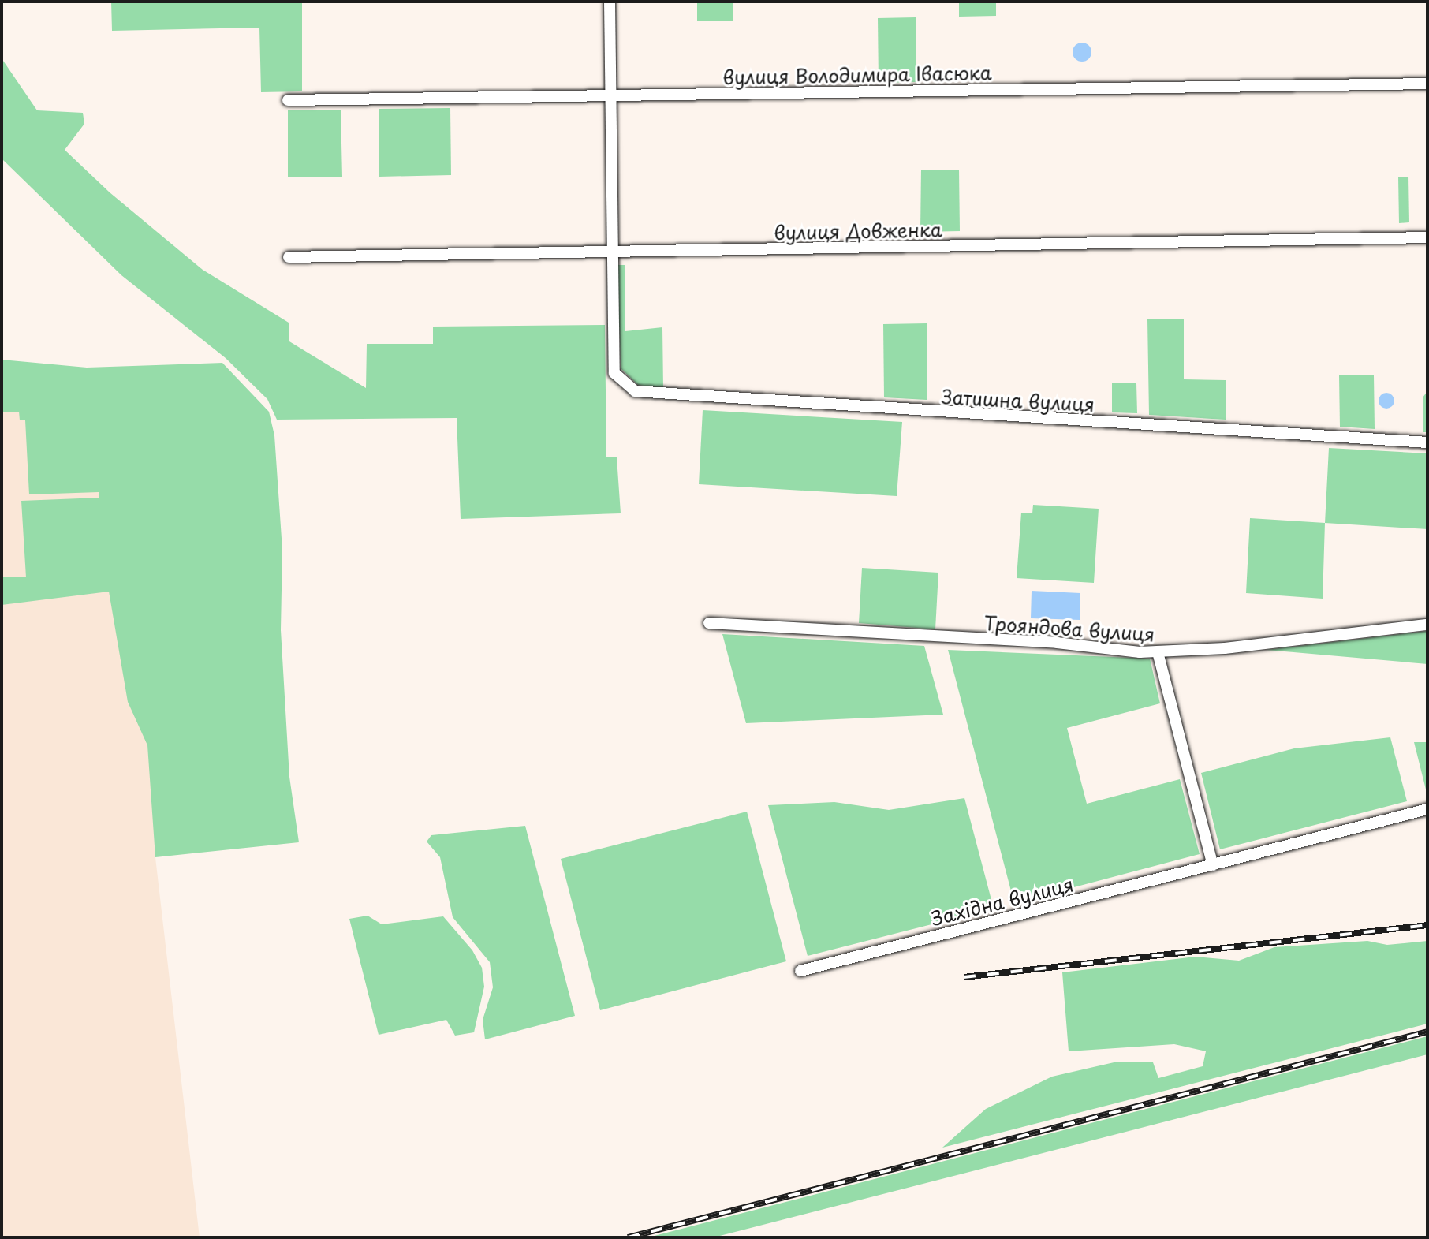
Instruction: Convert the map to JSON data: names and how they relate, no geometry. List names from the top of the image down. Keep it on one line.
{"streets":{"street":["вулиця Володимира Івасюка","вулиця Довженка","Затишна вулиця","Трояндова вулиця","Західна вулиця"]},"crossings":[["вулиця Довженка","Затишна вулиця"]]}
